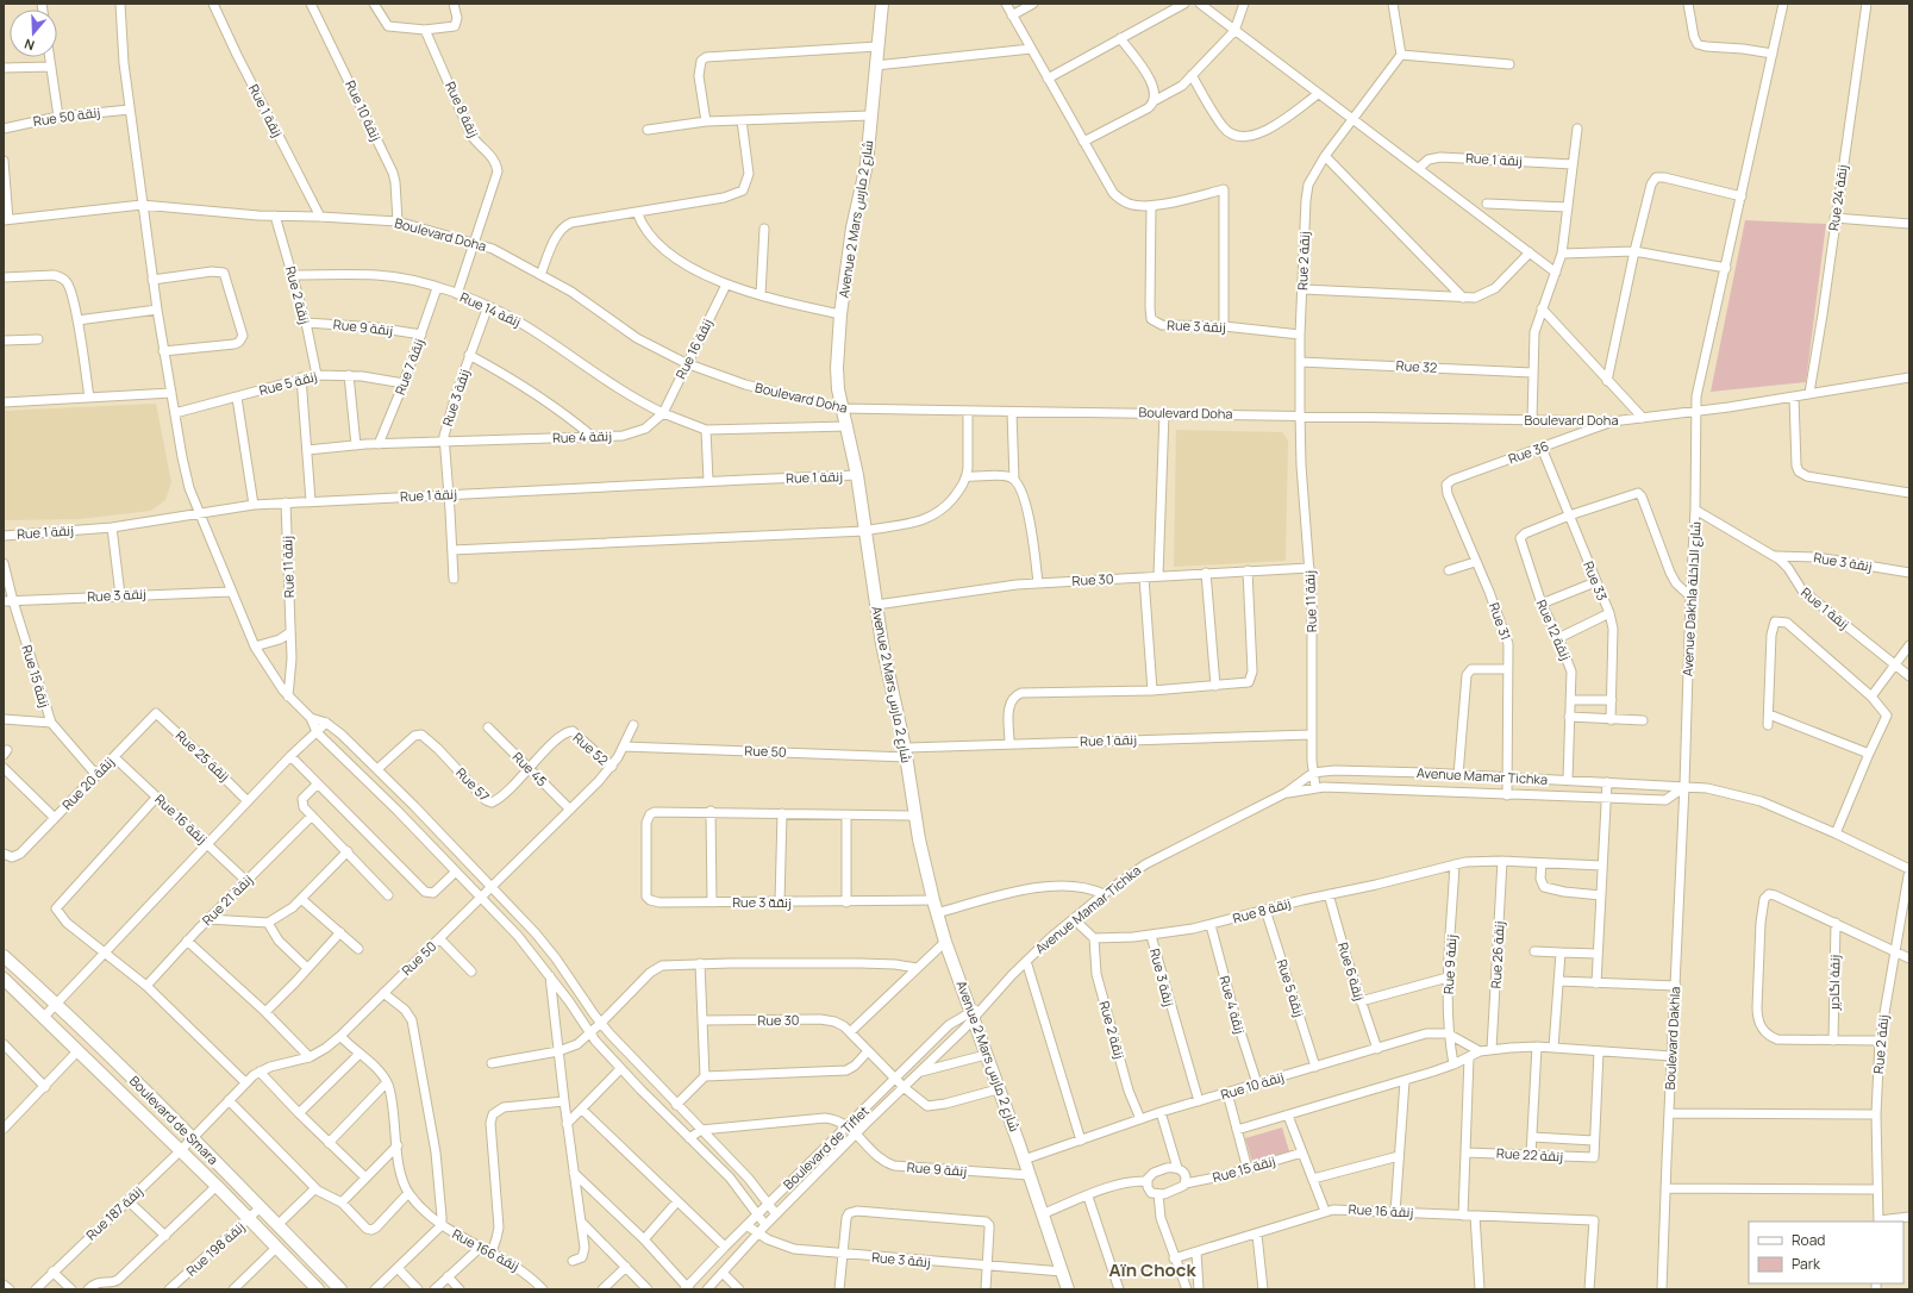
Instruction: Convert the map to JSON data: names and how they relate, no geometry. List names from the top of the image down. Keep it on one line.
{"streets":{"street":["Rue 8 زنقة","Rue 1 زنقة","Rue 10 زنقة","Rue 50 زنقة","Rue 24 زنقة","Avenue 2 Mars شارع 2 مارس","Boulevard Doha","Rue 2 زنقة","Rue 14 زنقة","Rue 3 زنقة","Rue 9 زنقة","Rue 16 زنقة","Rue 7 زنقة","Rue 32","Rue 5 زنقة","Rue 4 زنقة","Rue 36","Rue 11 زنقة","Rue 30","Rue 33","Avenue Dakhla شارع الداخلة","Rue 31","Rue 12 زنقة","Rue 15 زنقة","Rue 52","Rue 50","Rue 25 زنقة","Rue 45","Avenue Mamar Tichka","Rue 20 زنقة","Rue 57","Rue 21 زنقة","Rue 26 زنقة","Rue 6 زنقة","زنقة اگادير","Boulevard Dakhla","Boulevard de Smara","Boulevard de Tiflet","Rue 22 زنقة","Rue 187 زنقة","Rue 198 زنقة","Rue 166 زنقة"]},"crossings":[["Rue 8 زنقة","Boulevard Doha"],["Rue 8 زنقة","Rue 2 زنقة"],["Rue 8 زنقة","Rue 14 زنقة"],["Rue 8 زنقة","Rue 3 زنقة"],["Rue 8 زنقة","Rue 9 زنقة"],["Rue 8 زنقة","Rue 5 زنقة"],["Rue 8 زنقة","Rue 4 زنقة"],["Rue 8 زنقة","Rue 26 زنقة"],["Rue 8 زنقة","Rue 6 زنقة"],["Rue 1 زنقة","Avenue 2 Mars شارع 2 مارس"],["Rue 1 زنقة","Boulevard Doha"],["Rue 1 زنقة","Rue 3 زنقة"],["Rue 1 زنقة","Rue 11 زنقة"],["Rue 1 زنقة","Avenue Dakhla شارع الداخلة"],["Rue 1 زنقة","Rue 50"],["Rue 10 زنقة","Avenue 2 Mars شارع 2 مارس"],["Rue 10 زنقة","Boulevard Doha"],["Rue 10 زنقة","Rue 2 زنقة"],["Rue 10 زنقة","Rue 3 زنقة"],["Rue 10 زنقة","Rue 9 زنقة"],["Rue 10 زنقة","Rue 5 زنقة"],["Rue 10 زنقة","Rue 4 زنقة"],["Rue 10 زنقة","Rue 6 زنقة"],["Rue 24 زنقة","Boulevard Doha"],["Avenue 2 Mars شارع 2 مارس","Boulevard Doha"],["Avenue 2 Mars شارع 2 مارس","Rue 3 زنقة"],["Avenue 2 Mars شارع 2 مارس","Rue 9 زنقة"],["Avenue 2 Mars شارع 2 مارس","Rue 30"],["Avenue 2 Mars شارع 2 مارس","Rue 50"],["Avenue 2 Mars شارع 2 مارس","Avenue Mamar Tichka"],["Avenue 2 Mars شارع 2 مارس","Boulevard de Tiflet"],["Boulevard Doha","Rue 2 زنقة"],["Boulevard Doha","Rue 16 زنقة"],["Boulevard Doha","Rue 36"],["Boulevard Doha","Rue 11 زنقة"],["Boulevard Doha","Avenue Dakhla شارع الداخلة"],["Rue 2 زنقة","Rue 14 زنقة"],["Rue 2 زنقة","Rue 3 زنقة"],["Rue 2 زنقة","Rue 9 زنقة"],["Rue 2 زنقة","Rue 32"],["Rue 2 زنقة","Rue 5 زنقة"],["Rue 2 زنقة","Rue 11 زنقة"],["Rue 2 زنقة","Avenue Mamar Tichka"],["Rue 14 زنقة","Rue 3 زنقة"],["Rue 14 زنقة","Rue 16 زنقة"],["Rue 14 زنقة","Rue 7 زنقة"],["Rue 14 زنقة","Rue 4 زنقة"],["Rue 3 زنقة","Rue 4 زنقة"],["Rue 3 زنقة","Rue 15 زنقة"],["Rue 3 زنقة","Boulevard de Tiflet"],["Rue 9 زنقة","Rue 7 زنقة"],["Rue 9 زنقة","Boulevard de Tiflet"],["Rue 16 زنقة","Rue 4 زنقة"],["Rue 16 زنقة","Rue 20 زنقة"],["Rue 16 زنقة","Rue 21 زنقة"],["Rue 7 زنقة","Rue 5 زنقة"],["Rue 7 زنقة","Rue 4 زنقة"],["Rue 36","Rue 33"],["Rue 36","Rue 31"],["Rue 11 زنقة","Rue 30"],["Rue 11 زنقة","Avenue Mamar Tichka"],["Rue 30","Boulevard de Tiflet"],["Rue 33","Rue 12 زنقة"],["Avenue Dakhla شارع الداخلة","Avenue Mamar Tichka"],["Avenue Dakhla شارع الداخلة","Boulevard Dakhla"],["Rue 31","Avenue Mamar Tichka"],["Rue 12 زنقة","Avenue Mamar Tichka"],["Rue 15 زنقة","Rue 20 زنقة"],["Rue 52","Rue 50"],["Rue 52","Rue 57"],["Rue 50","Rue 45"],["Rue 50","Boulevard de Smara"],["Rue 50","Rue 187 زنقة"],["Rue 25 زنقة","Rue 20 زنقة"],["Rue 45","Rue 57"],["Avenue Mamar Tichka","Boulevard Dakhla"],["Avenue Mamar Tichka","Boulevard de Tiflet"],["Boulevard de Smara","Rue 187 زنقة"],["Boulevard de Smara","Rue 198 زنقة"]],"districts":["Aïn Chock"],"legend":["Road","Park"],"north":"bottom"}
